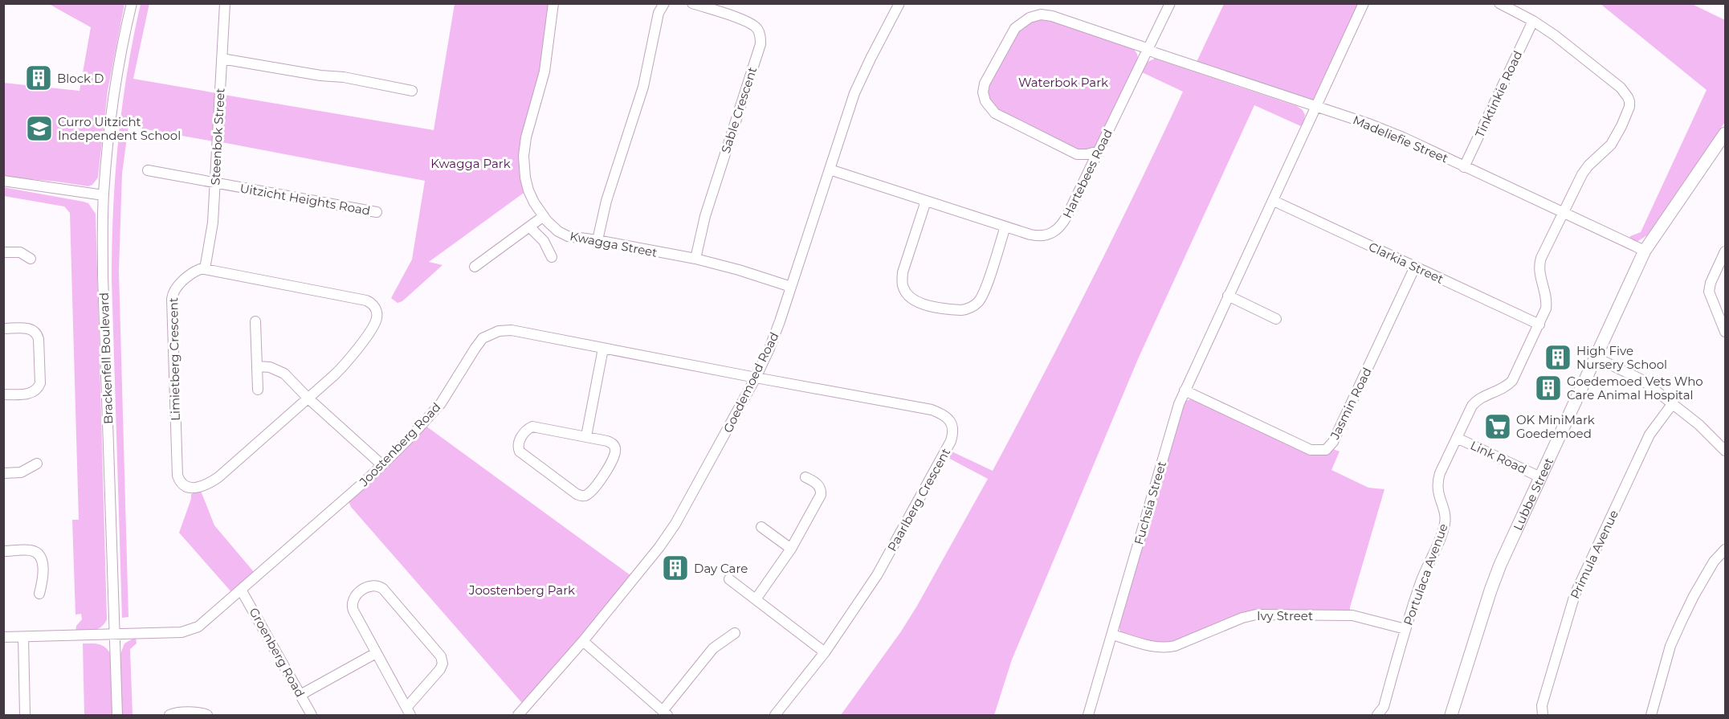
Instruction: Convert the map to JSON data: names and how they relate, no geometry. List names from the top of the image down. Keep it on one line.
{"streets":{"main road":["Lubbe Street"],"street":["Tinktinkie Road","Sable Crescent","Steenbok Street","Madeliefie Street","Hartebees Road","Uitzicht Heights Road","Kwagga Street","Clarkia Street","Brackenfell Boulevard","Limietberg Crescent","Goedemoed Road","Jasmin Road","Joostenberg Road","Link Road","Paarlberg Crescent","Fuchsia Street","Primula Avenue","Portulaca Avenue","Ivy Street","Groenberg Road"]},"crossings":[["Tinktinkie Road","Madeliefie Street"],["Tinktinkie Road","Portulaca Avenue"],["Sable Crescent","Kwagga Street"],["Steenbok Street","Uitzicht Heights Road"],["Steenbok Street","Limietberg Crescent"],["Madeliefie Street","Hartebees Road"],["Madeliefie Street","Lubbe Street"],["Madeliefie Street","Fuchsia Street"],["Madeliefie Street","Portulaca Avenue"],["Hartebees Road","Goedemoed Road"],["Kwagga Street","Goedemoed Road"],["Clarkia Street","Jasmin Road"],["Clarkia Street","Fuchsia Street"],["Clarkia Street","Portulaca Avenue"],["Brackenfell Boulevard","Joostenberg Road"],["Goedemoed Road","Joostenberg Road"],["Goedemoed Road","Paarlberg Crescent"],["Jasmin Road","Fuchsia Street"],["Joostenberg Road","Paarlberg Crescent"],["Joostenberg Road","Groenberg Road"],["Link Road","Lubbe Street"],["Link Road","Portulaca Avenue"],["Fuchsia Street","Ivy Street"],["Portulaca Avenue","Ivy Street"]],"parks":["Waterbok Park","Kwagga Park","Joostenberg Park"],"places":{"building":["Block D","High Five Nursery School","Goedemoed Vets Who Care Animal Hospital","Day Care"],"school or university":["Curro Uitzicht Independent School"],"supermarket":["OK MiniMark Goedemoed"]}}
